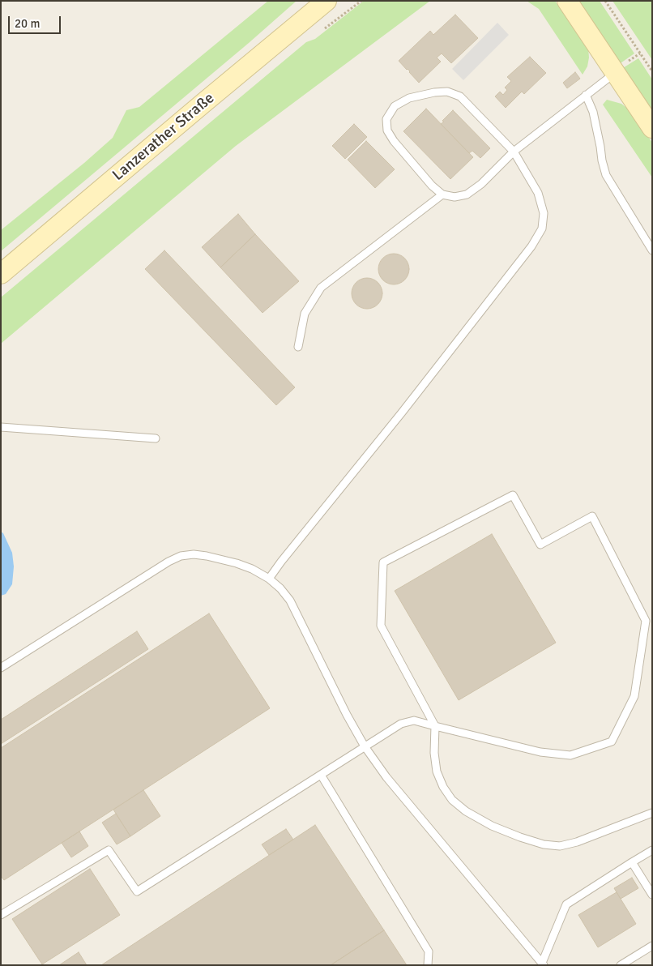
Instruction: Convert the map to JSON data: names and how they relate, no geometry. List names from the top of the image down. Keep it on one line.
{"streets":{"main road":["Lanzerather Straße"]},"scale_bar":"20 m"}
